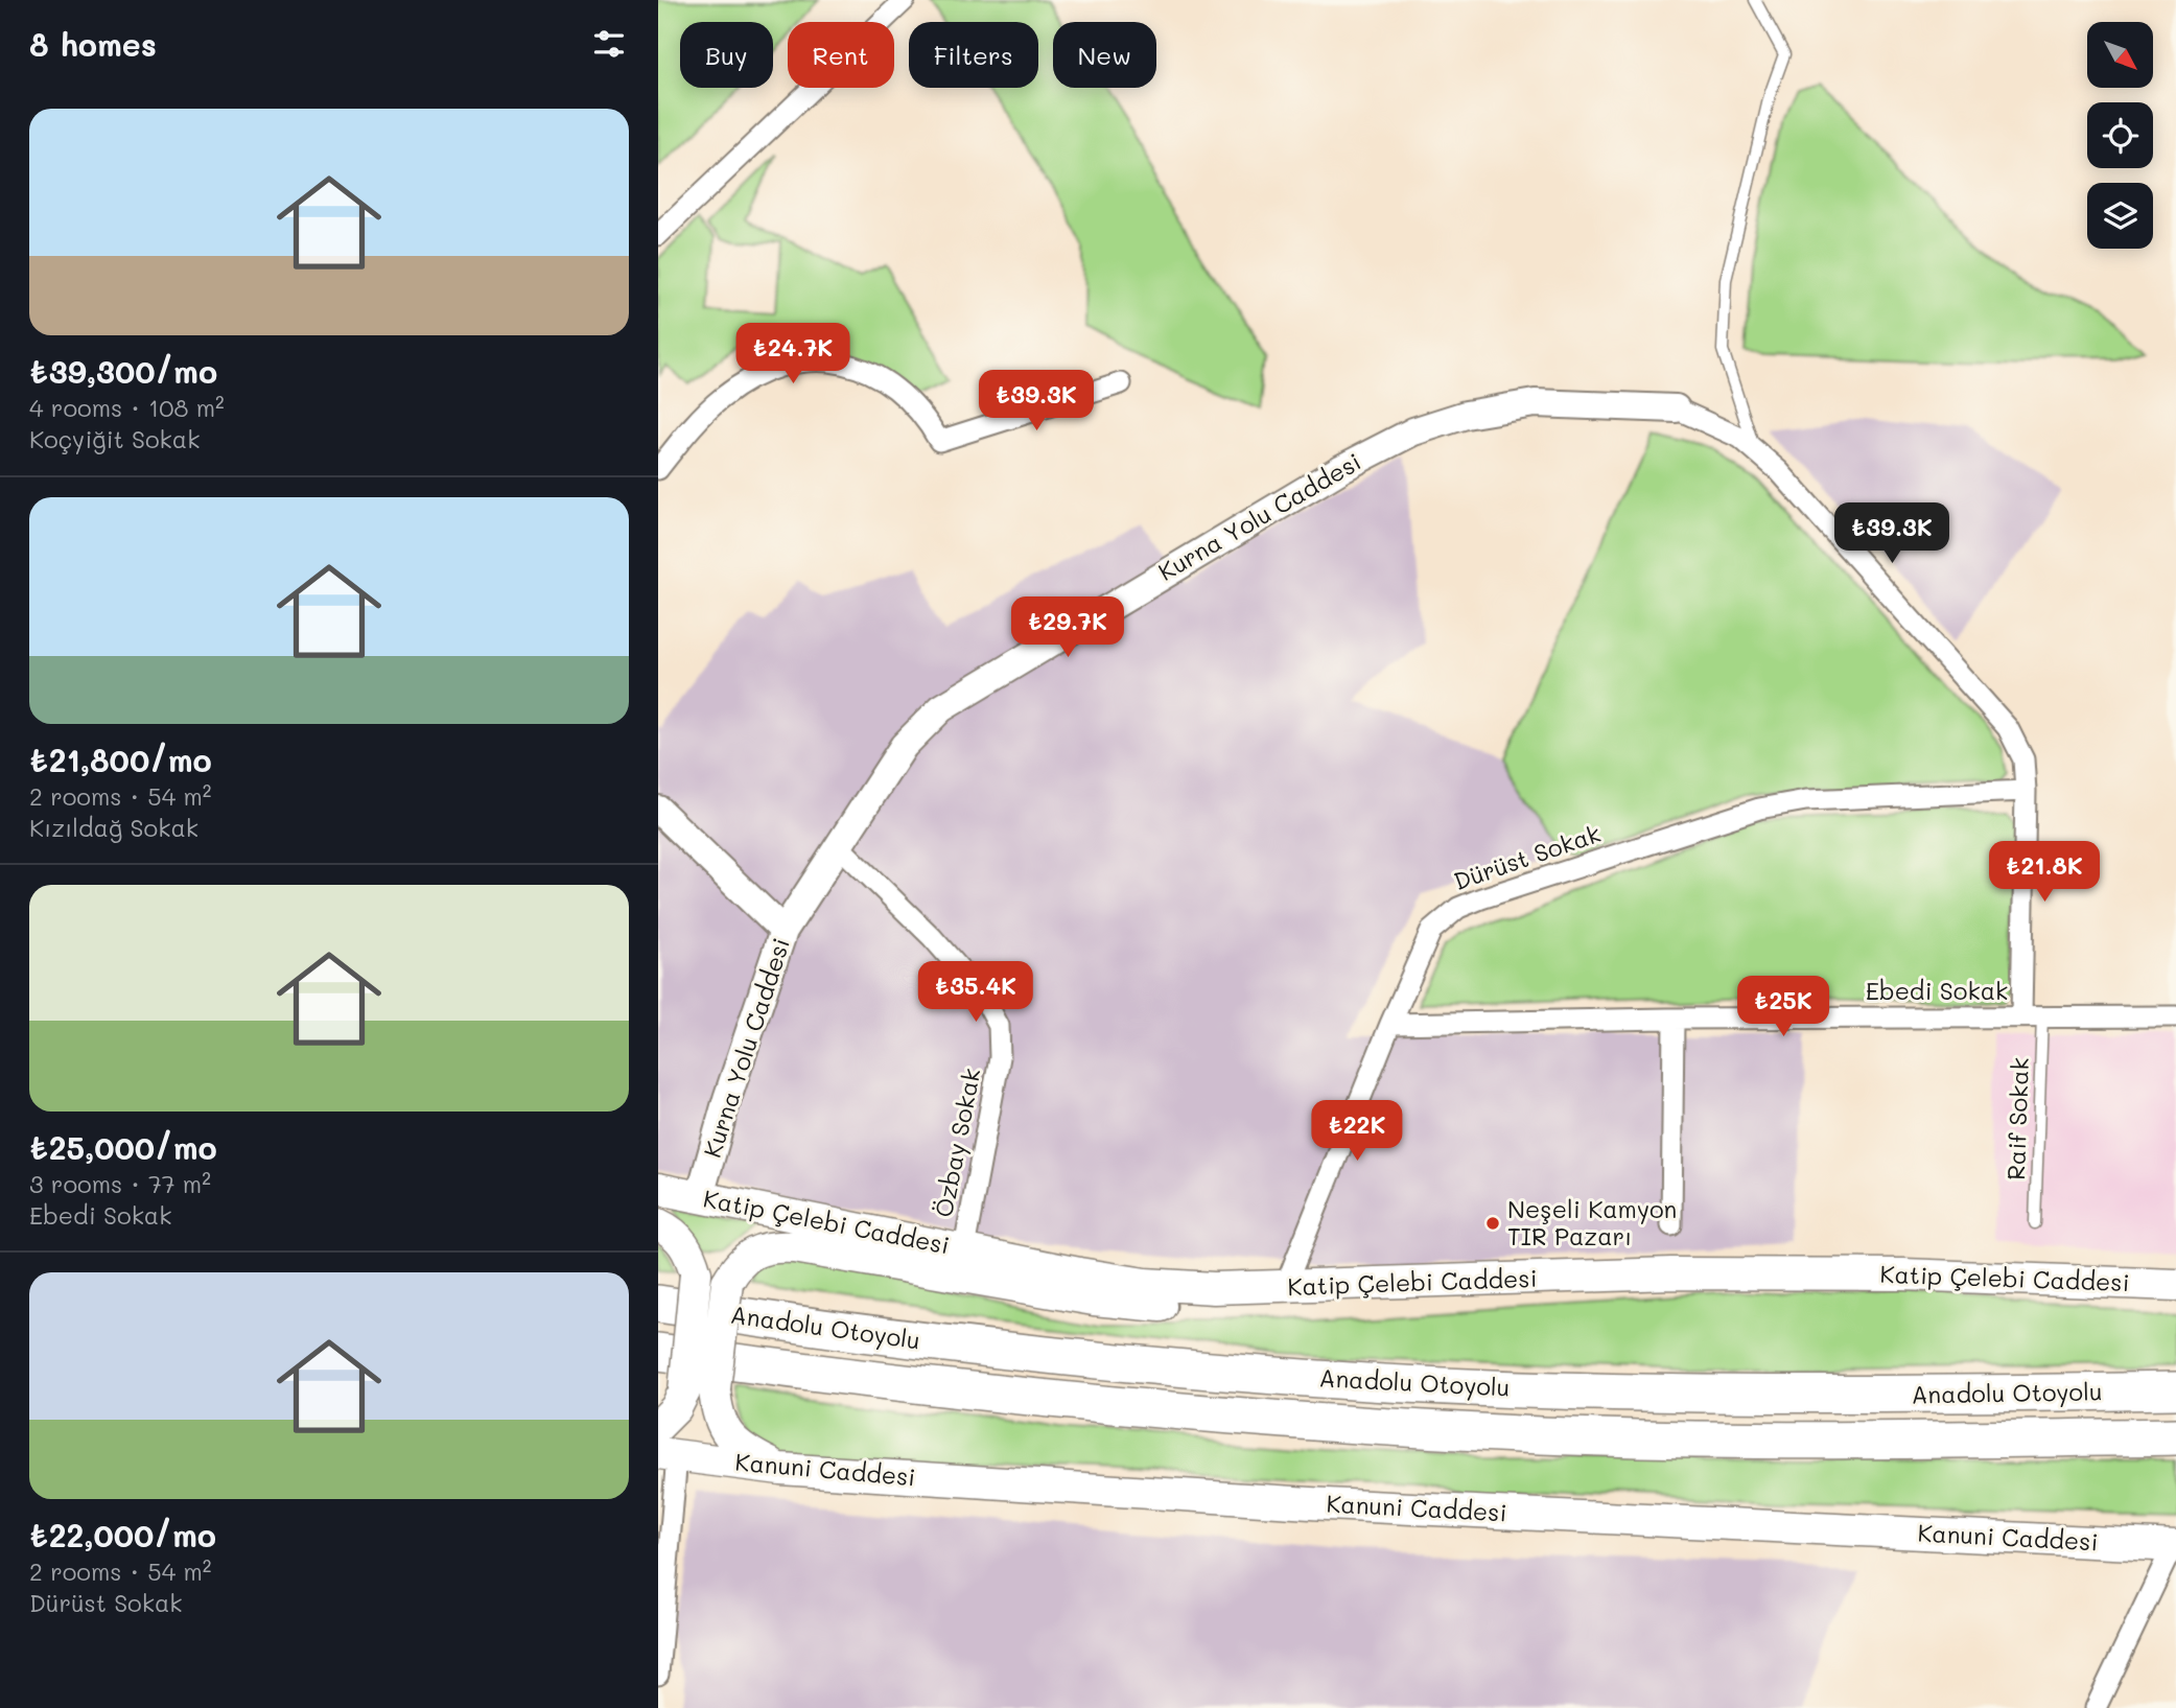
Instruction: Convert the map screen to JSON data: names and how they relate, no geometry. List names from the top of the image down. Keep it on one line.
{"streets":{"highway":["Anadolu Otoyolu"],"main road":["Katip Çelebi Caddesi","Kanuni Caddesi"],"street":["Kurna Yolu Caddesi","Dürüst Sokak","Ebedi Sokak","Özbay Sokak"],"lane":["Raif Sokak"]},"crossings":[["Kurna Yolu Caddesi","Özbay Sokak"],["Kurna Yolu Caddesi","Katip Çelebi Caddesi"],["Dürüst Sokak","Ebedi Sokak"],["Dürüst Sokak","Katip Çelebi Caddesi"],["Ebedi Sokak","Raif Sokak"],["Özbay Sokak","Katip Çelebi Caddesi"]],"places":["Neşeli Kamyon TIR Pazarı"],"north":"bottom right","page":{"heading":"8 homes","chip":["Buy","Rent","Filters","New"],"list":[{"name":"₺39,300/mo","note":"4 rooms · 108 m² · Koçyiğit Sokak"},{"name":"₺21,800/mo","note":"2 rooms · 54 m² · Kızıldağ Sokak"},{"name":"₺25,000/mo","note":"3 rooms · 77 m² · Ebedi Sokak"},{"name":"₺22,000/mo","note":"2 rooms · 54 m² · Dürüst Sokak"}],"price":["₺24.7K","₺39.3K","₺39.3K","₺29.7K","₺21.8K","₺35.4K","₺25K","₺22K"]}}
